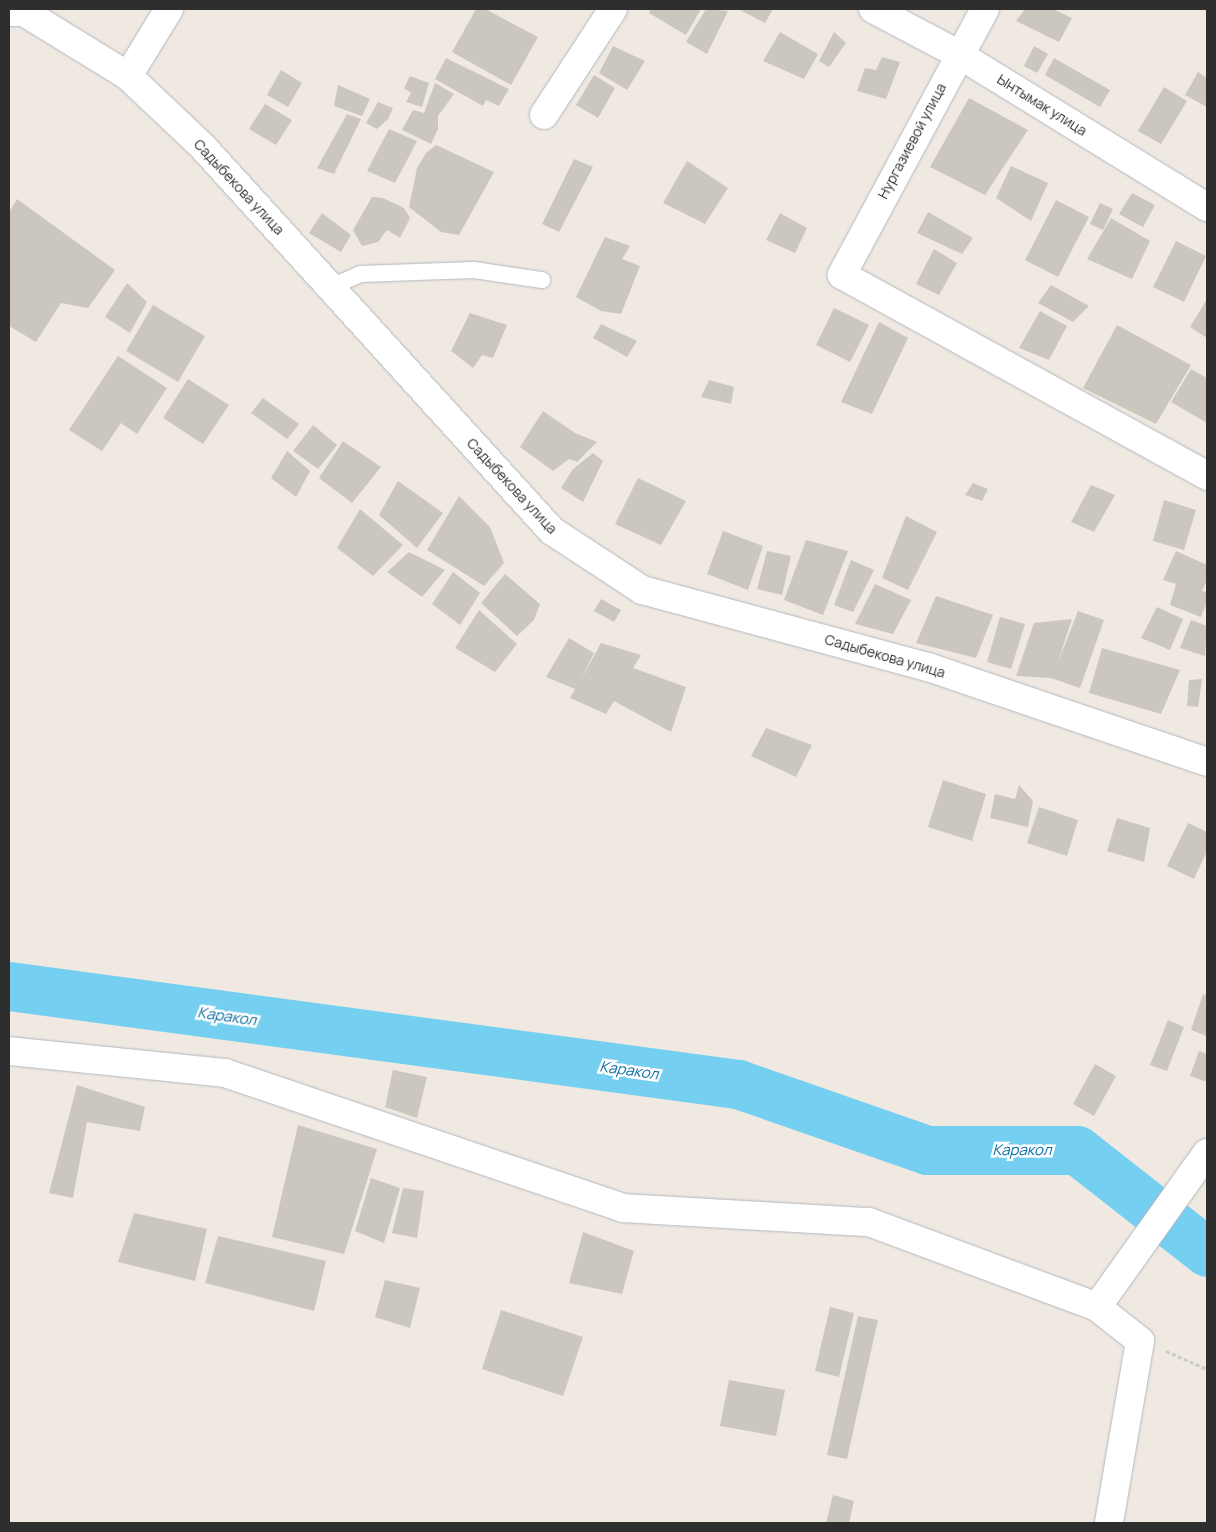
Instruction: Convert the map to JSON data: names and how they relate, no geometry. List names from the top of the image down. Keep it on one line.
{"streets":{"street":["Ынтымак улица","Нургазиевой улица","Садыбекова улица"]},"crossings":[["Ынтымак улица","Нургазиевой улица"]],"water":["Каракол"]}
